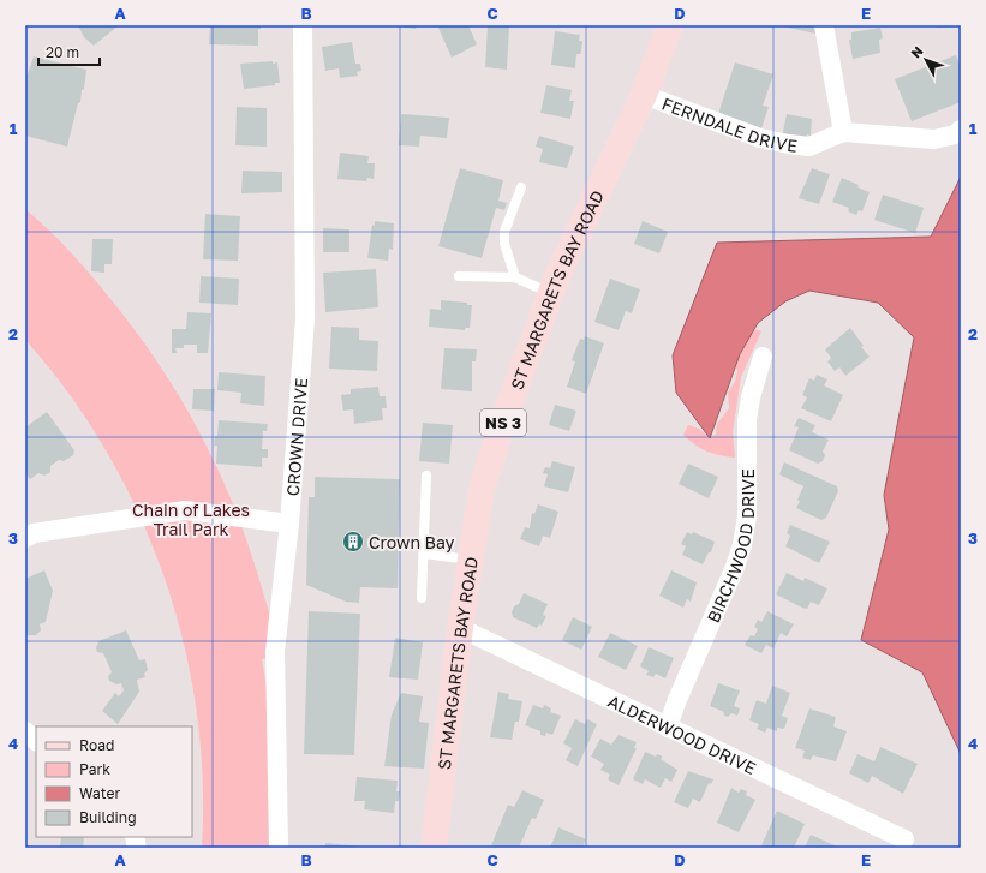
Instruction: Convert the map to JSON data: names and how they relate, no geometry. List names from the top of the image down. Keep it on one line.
{"streets":{"main road":["ST MARGARETS BAY ROAD","NS 3"],"street":["FERNDALE DRIVE","CROWN DRIVE","BIRCHWOOD DRIVE","ALDERWOOD DRIVE"]},"crossings":[["FERNDALE DRIVE","ST MARGARETS BAY ROAD"],["ST MARGARETS BAY ROAD","ALDERWOOD DRIVE"],["BIRCHWOOD DRIVE","ALDERWOOD DRIVE"]],"parks":["Chain of Lakes Trail Park"],"places":{"building":["Crown Bay"]},"legend":["Road","Park","Water","Building"],"scale_bar":"20 m","north":"top left","grid":{"columns":["A","B","C","D","E"],"rows":["1","2","3","4"]}}
